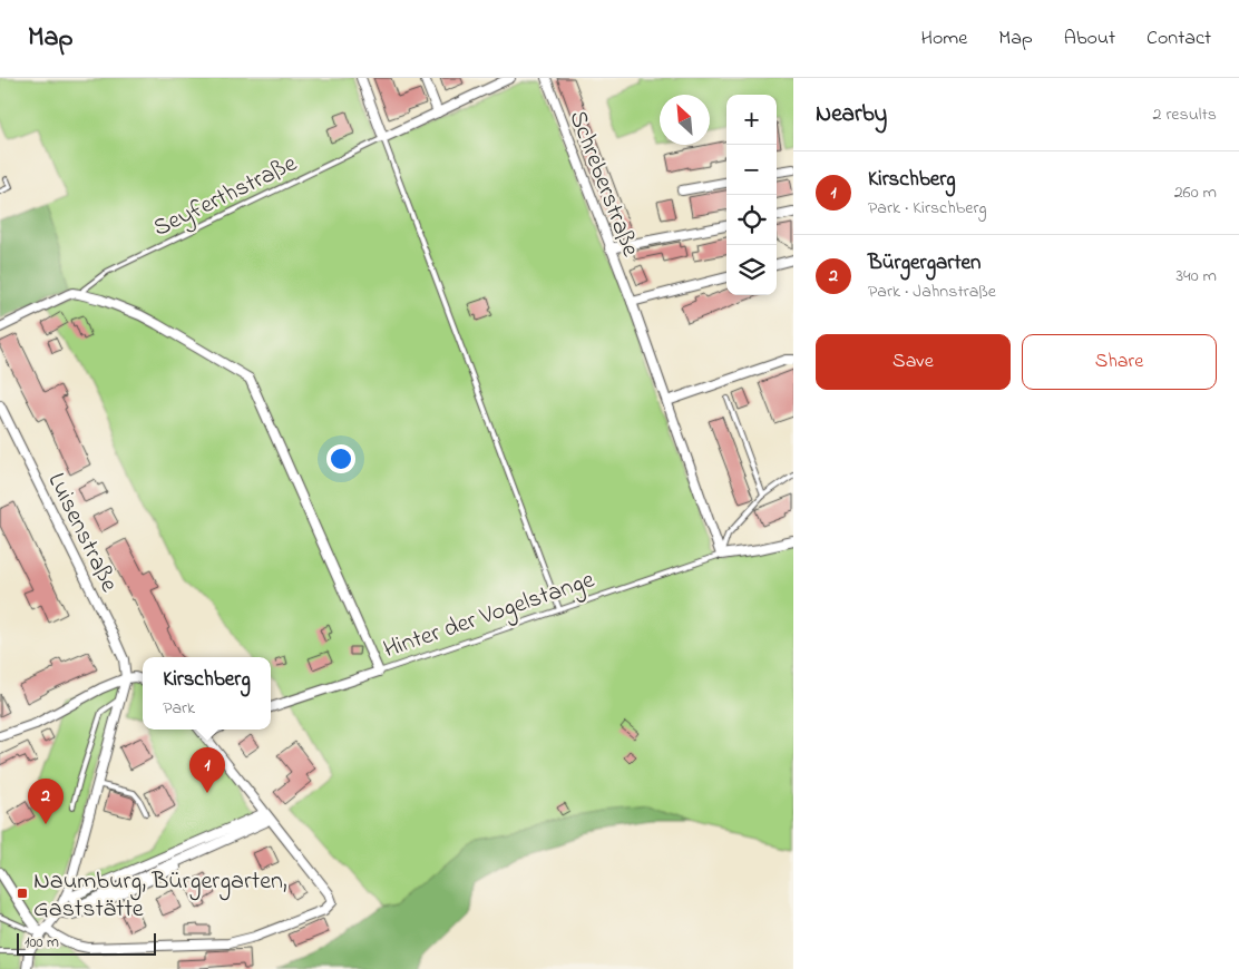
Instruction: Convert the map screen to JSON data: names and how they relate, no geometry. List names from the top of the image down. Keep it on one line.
{"streets":{"street":["Schreberstraße","Seyferthstraße","Luisenstraße","Hinter der Vogelstange"]},"crossings":[["Schreberstraße","Hinter der Vogelstange"]],"places":{"transit":["Naumburg, Bürgergarten, Gaststätte"]},"scale_bar":"100 m","north":"top left","page":{"header":"Map","nav":["Home","Map","About","Contact"],"heading":["Nearby","2 results"],"map_buttons":["+","−"],"list":[{"mark":"1","name":"Kirschberg","note":"Park · Kirschberg","value":"260 m"},{"mark":"2","name":"Bürgergarten","note":"Park · Jahnstraße","value":"340 m"}],"buttons":["Save","Share"],"popup":["Kirschberg","Park"],"pins":["1","2"],"scale":"100 m"}}
